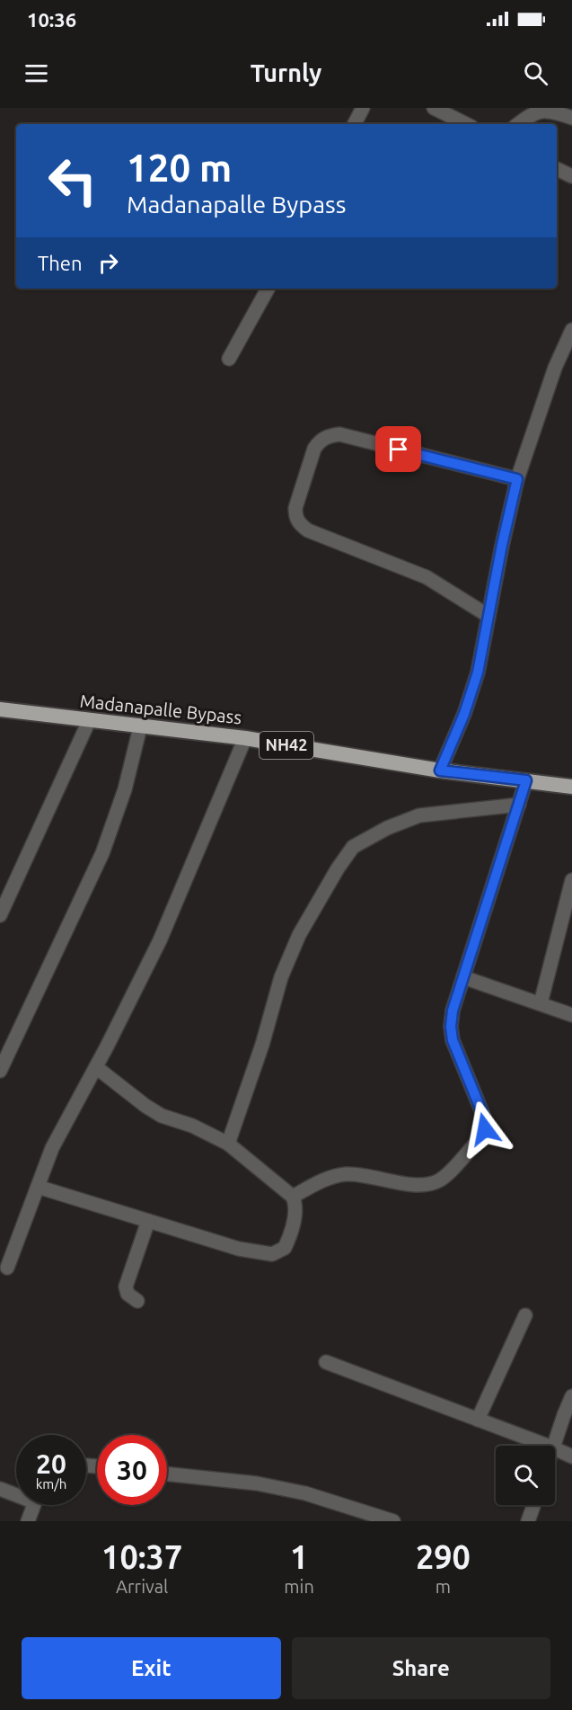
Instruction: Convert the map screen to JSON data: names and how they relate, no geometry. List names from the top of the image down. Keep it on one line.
{"streets":{"highway":["Madanapalle Bypass","NH42"]},"page":{"status":"10:36","header":"Turnly","turn":["120 m","Madanapalle Bypass"],"then":"Then","speed":"20 km/h","limit":"30","eta":["10:37","Arrival","1","min","290","m"],"buttons":["Exit","Share"]}}
